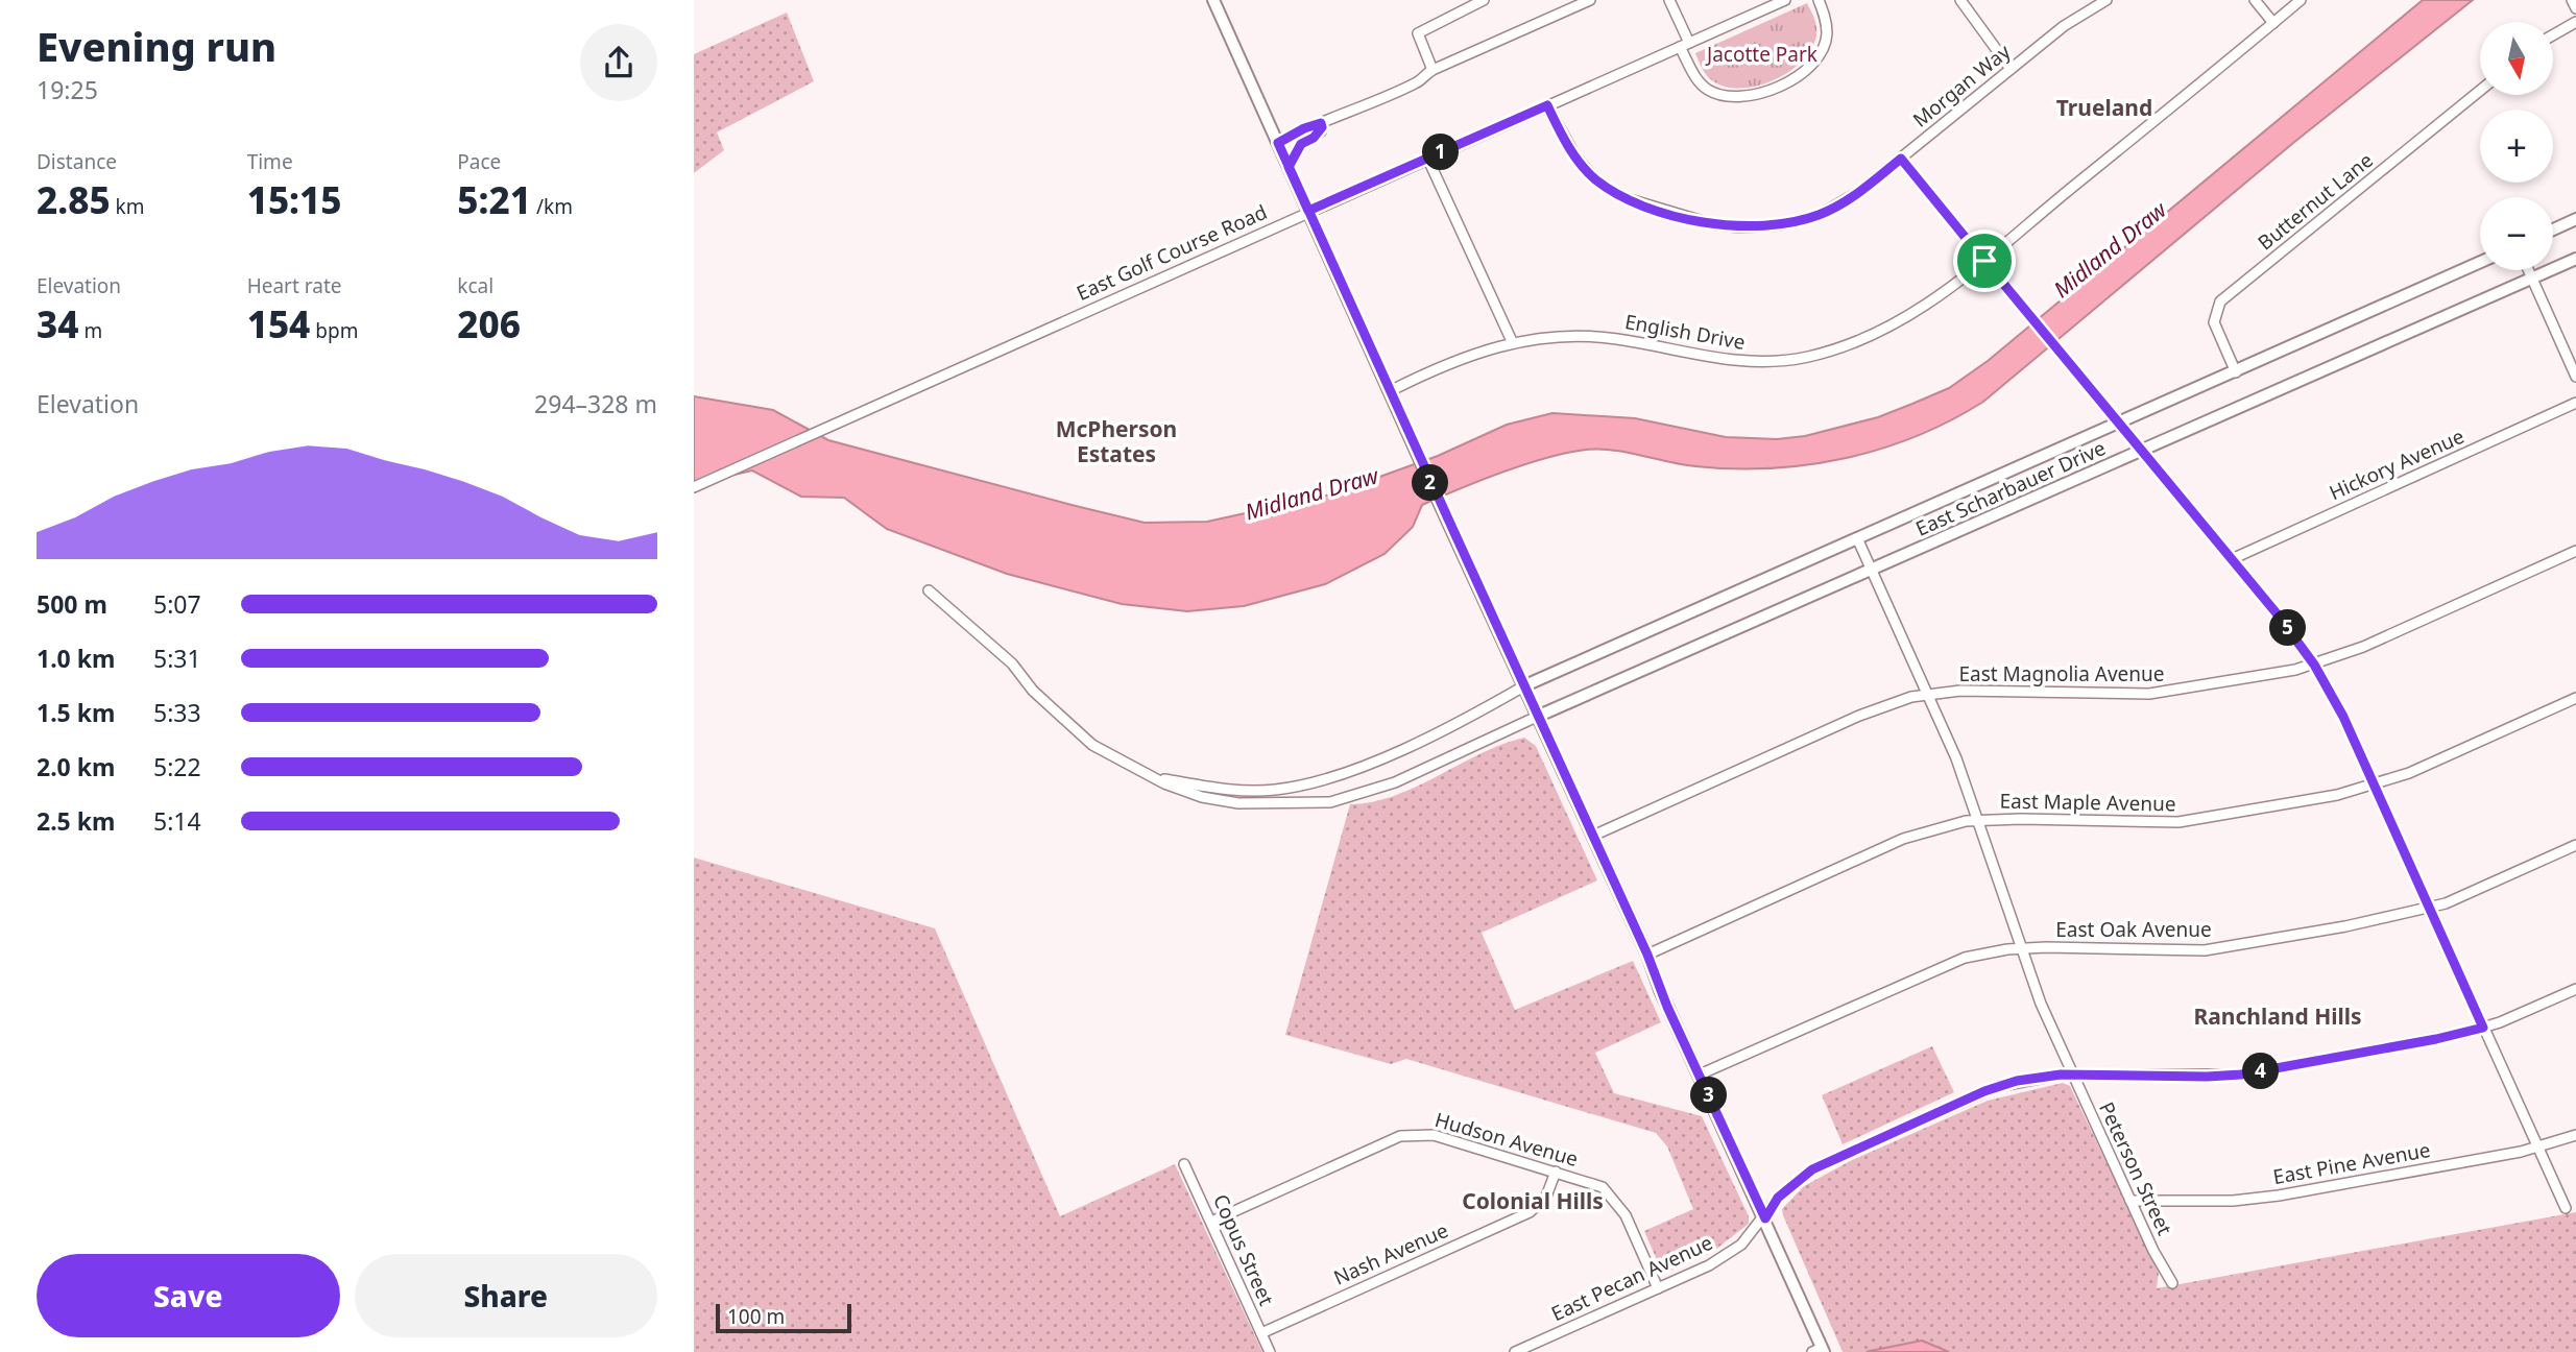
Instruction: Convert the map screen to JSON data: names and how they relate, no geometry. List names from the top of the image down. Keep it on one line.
{"streets":{"main road":["East Scharbauer Drive"],"street":["Morgan Way","Butternut Lane","East Golf Course Road","English Drive","Hickory Avenue","East Magnolia Avenue","East Maple Avenue","East Oak Avenue","Hudson Avenue","East Pine Avenue","Peterson Street","Copus Street","Nash Avenue","East Pecan Avenue"]},"crossings":[["Morgan Way","East Golf Course Road"],["Butternut Lane","East Scharbauer Drive"],["East Scharbauer Drive","Peterson Street"],["East Magnolia Avenue","Peterson Street"],["East Maple Avenue","Peterson Street"],["East Oak Avenue","Peterson Street"],["Hudson Avenue","Copus Street"],["Hudson Avenue","Nash Avenue"],["Hudson Avenue","East Pecan Avenue"],["East Pine Avenue","Peterson Street"],["Peterson Street","East Pecan Avenue"],["Copus Street","Nash Avenue"]],"districts":["Trueland","McPherson Estates","Ranchland Hills","Colonial Hills"],"water":["Midland Draw"],"parks":["Jacotte Park"],"scale_bar":"100 m","north":"bottom","page":{"heading":["Evening run","19:25"],"map_buttons":["+","−"],"stats":[["Distance","2.85 km"],["Time","15:15"],["Pace","5:21 /km"],["Elevation","34 m"],["Heart rate","154 bpm"],["kcal","206"]],"pins":["1","2","5","4","3"],"chart":["Elevation","294–328 m"],"list":[{"name":"500 m","note":"5:07"},{"name":"1.0 km","note":"5:31"},{"name":"1.5 km","note":"5:33"},{"name":"2.0 km","note":"5:22"},{"name":"2.5 km","note":"5:14"}],"buttons":["Save","Share"],"scale":"100 m"}}
